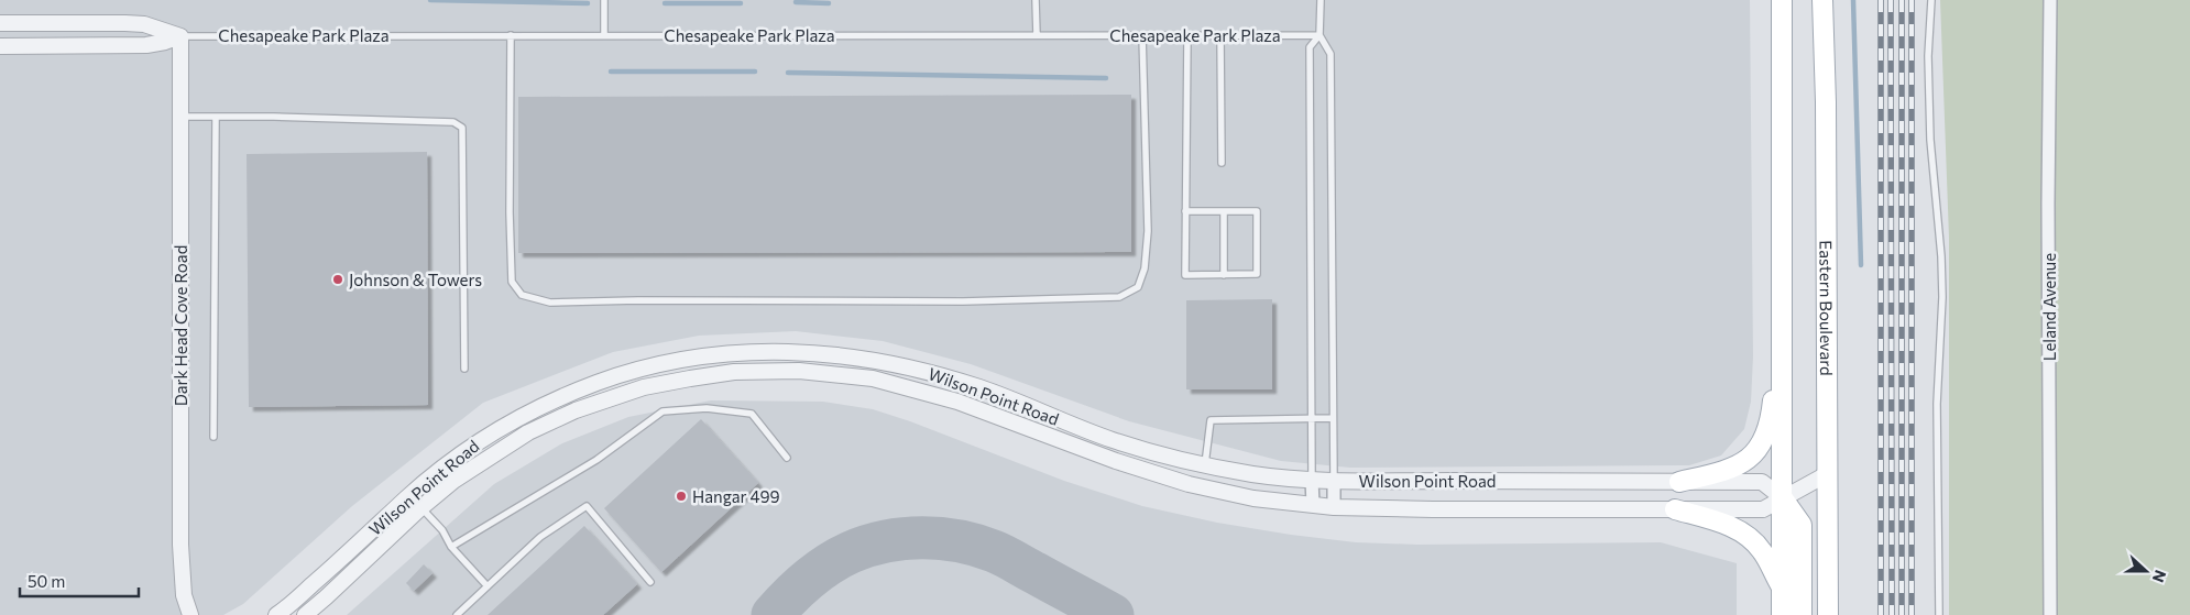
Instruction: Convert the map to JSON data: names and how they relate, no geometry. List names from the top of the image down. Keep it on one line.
{"streets":{"main road":["Eastern Boulevard"],"street":["Chesapeake Park Plaza","Leland Avenue","Dark Head Cove Road","Wilson Point Road"]},"crossings":[["Chesapeake Park Plaza","Dark Head Cove Road"],["Eastern Boulevard","Wilson Point Road"]],"places":["Johnson & Towers","Hangar 499"],"scale_bar":"50 m","north":"right"}
